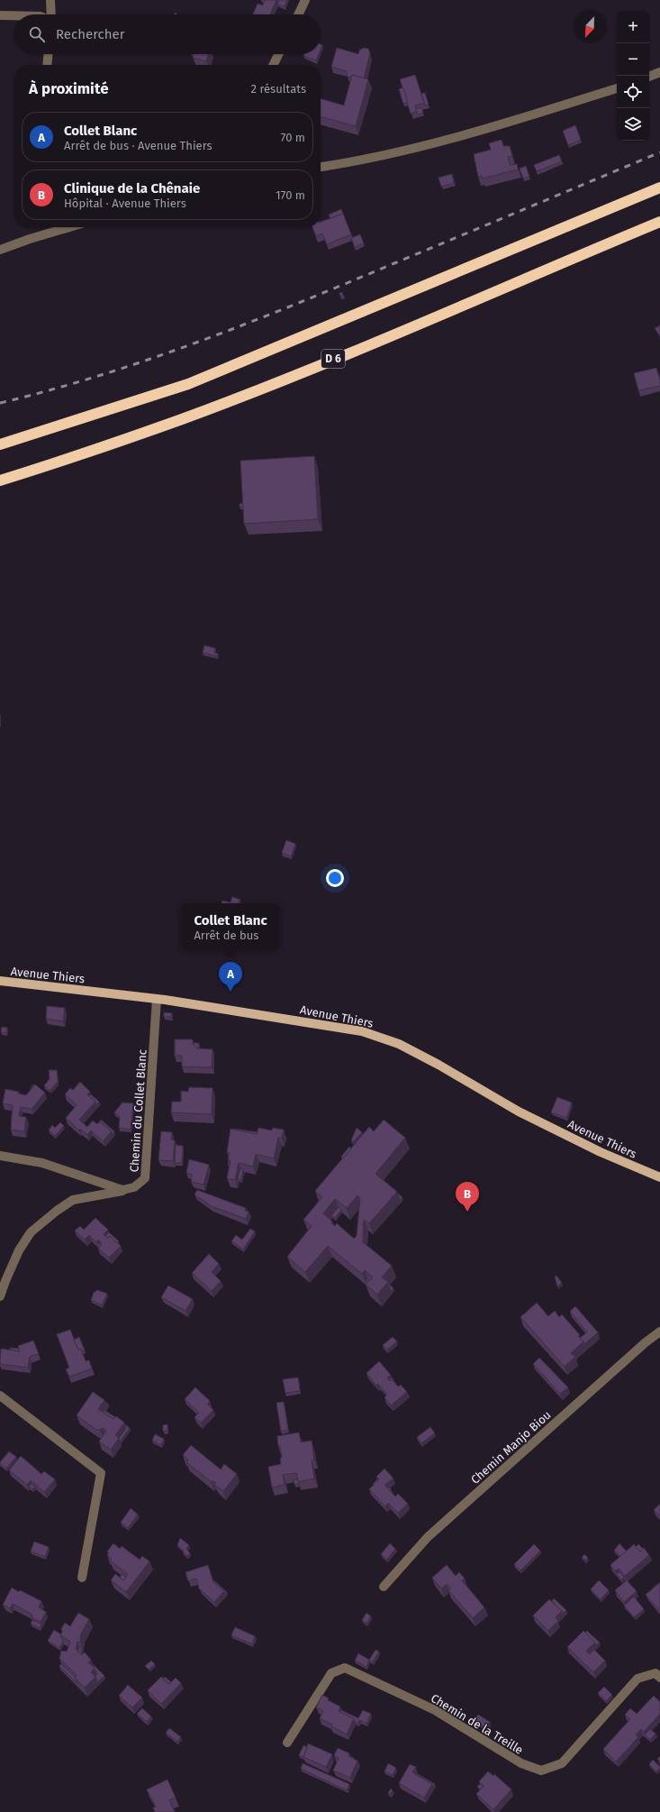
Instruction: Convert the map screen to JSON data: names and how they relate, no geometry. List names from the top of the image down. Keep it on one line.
{"streets":{"highway":["D 6"],"main road":["Avenue Thiers"],"street":["Chemin du Collet Blanc","Chemin Manjo Biou","Chemin de la Treille"]},"crossings":[["Avenue Thiers","Chemin du Collet Blanc"]],"north":"bottom left","page":{"map_buttons":["+","−"],"search":"Rechercher","heading":["À proximité","2 résultats"],"list":[{"mark":"A","name":"Collet Blanc","note":"Arrêt de bus · Avenue Thiers","value":"70 m"},{"mark":"B","name":"Clinique de la Chênaie","note":"Hôpital · Avenue Thiers","value":"170 m"}],"popup":["Collet Blanc","Arrêt de bus"],"pins":["A","B"]}}
